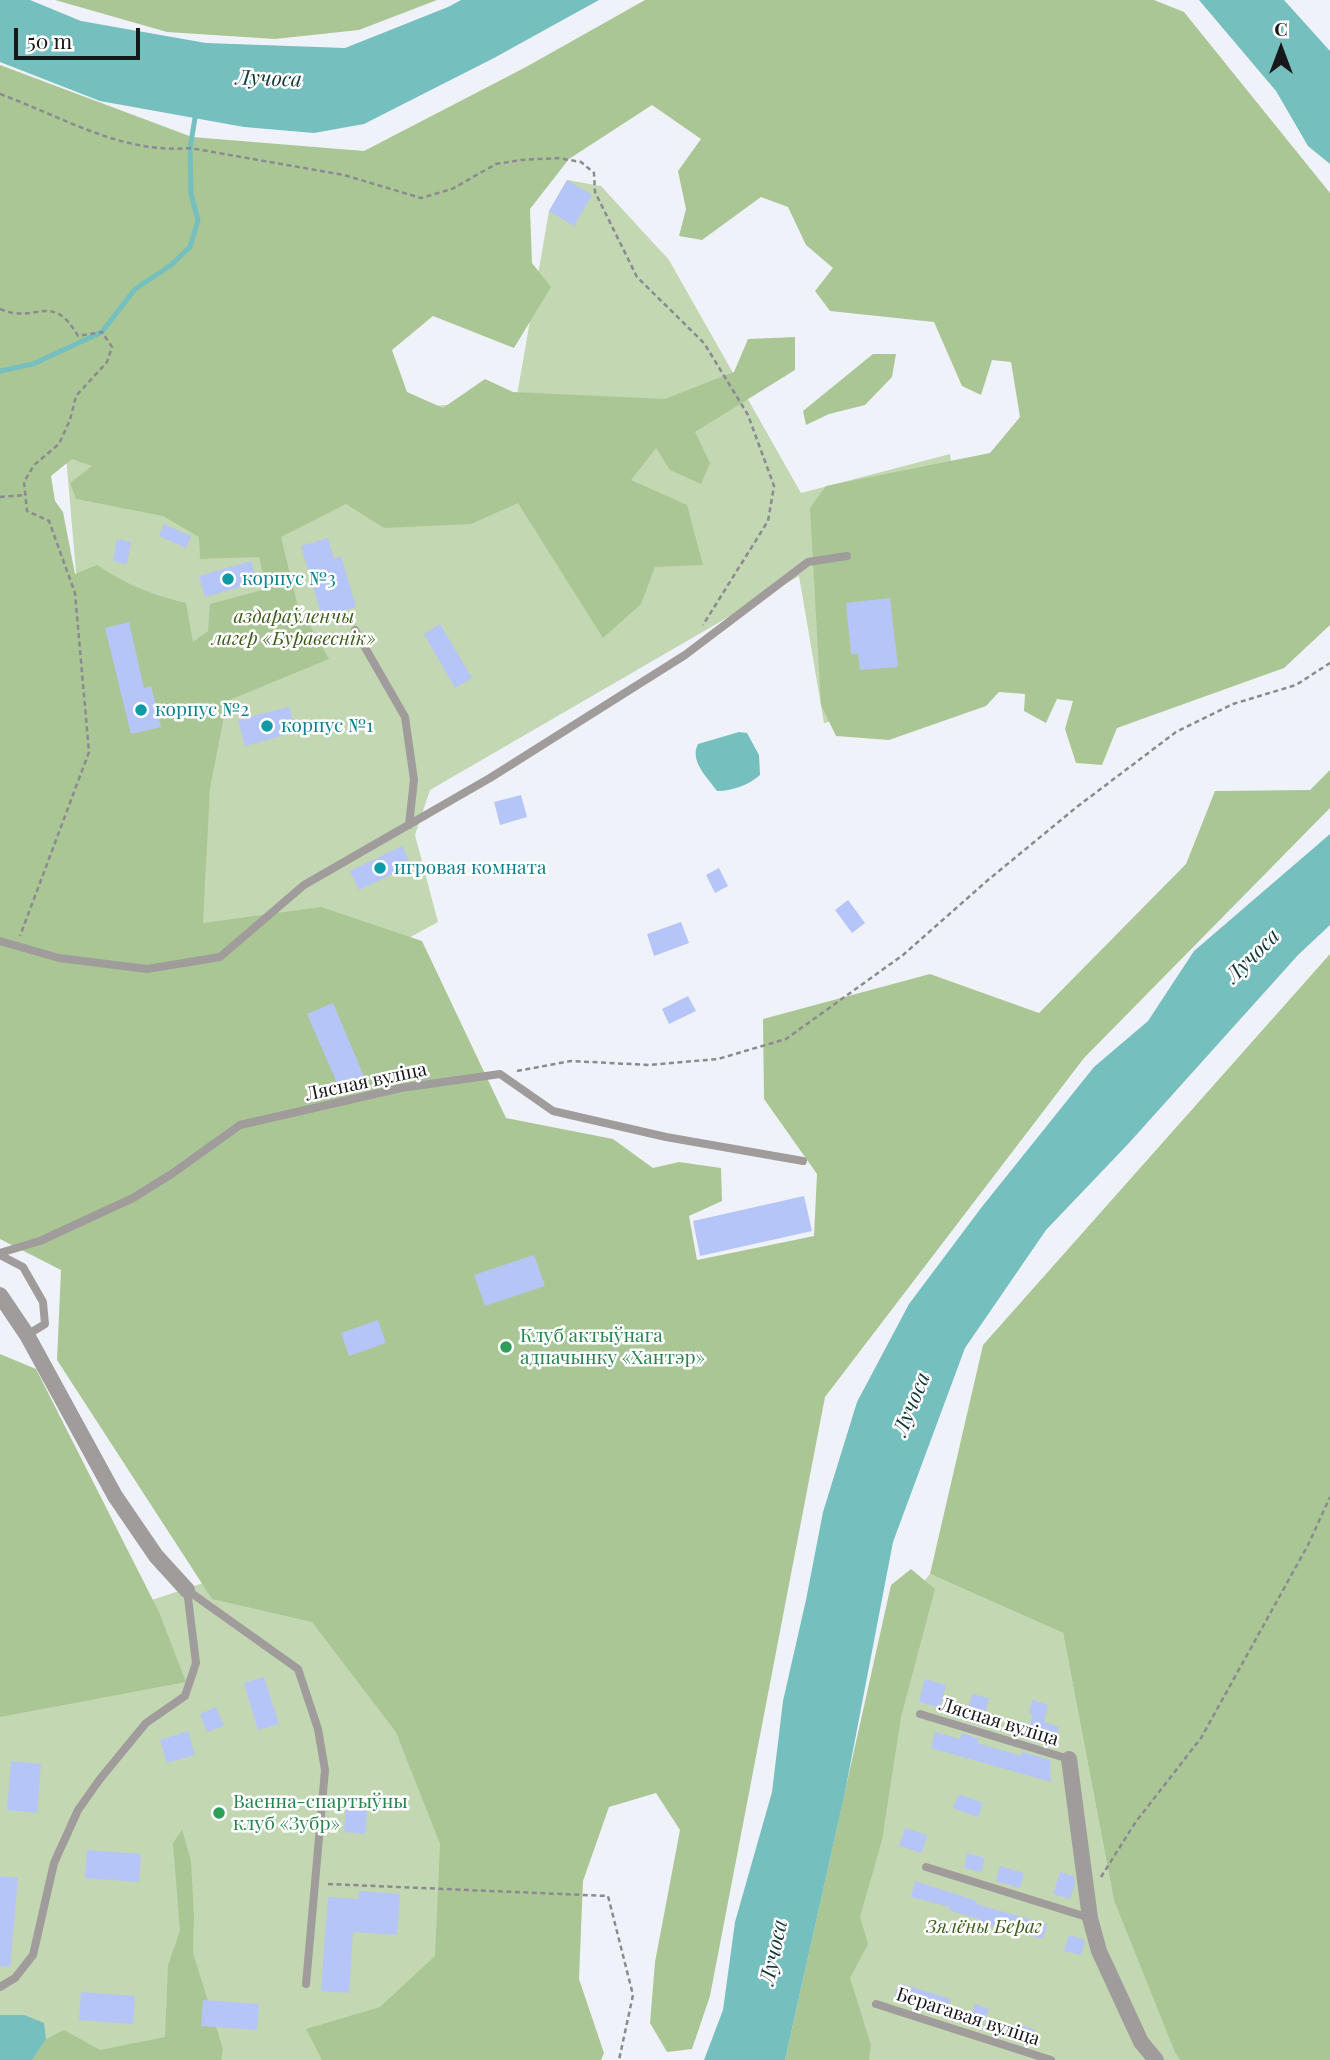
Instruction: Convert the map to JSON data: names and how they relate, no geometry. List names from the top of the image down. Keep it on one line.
{"streets":{"lane":["Лясная вуліца","Берагавая вуліца"]},"water":["Лучоса"],"parks":["аздараўленчы лагер «Буравеснік»","Зялёны Бераг"],"places":["корпус №3","корпус №2","корпус №1","игровая комната","Клуб актыўнага адпачынку «Хантэр»","Ваенна-спартыўны клуб «Зубр»"],"scale_bar":"50 m","north":"top"}
